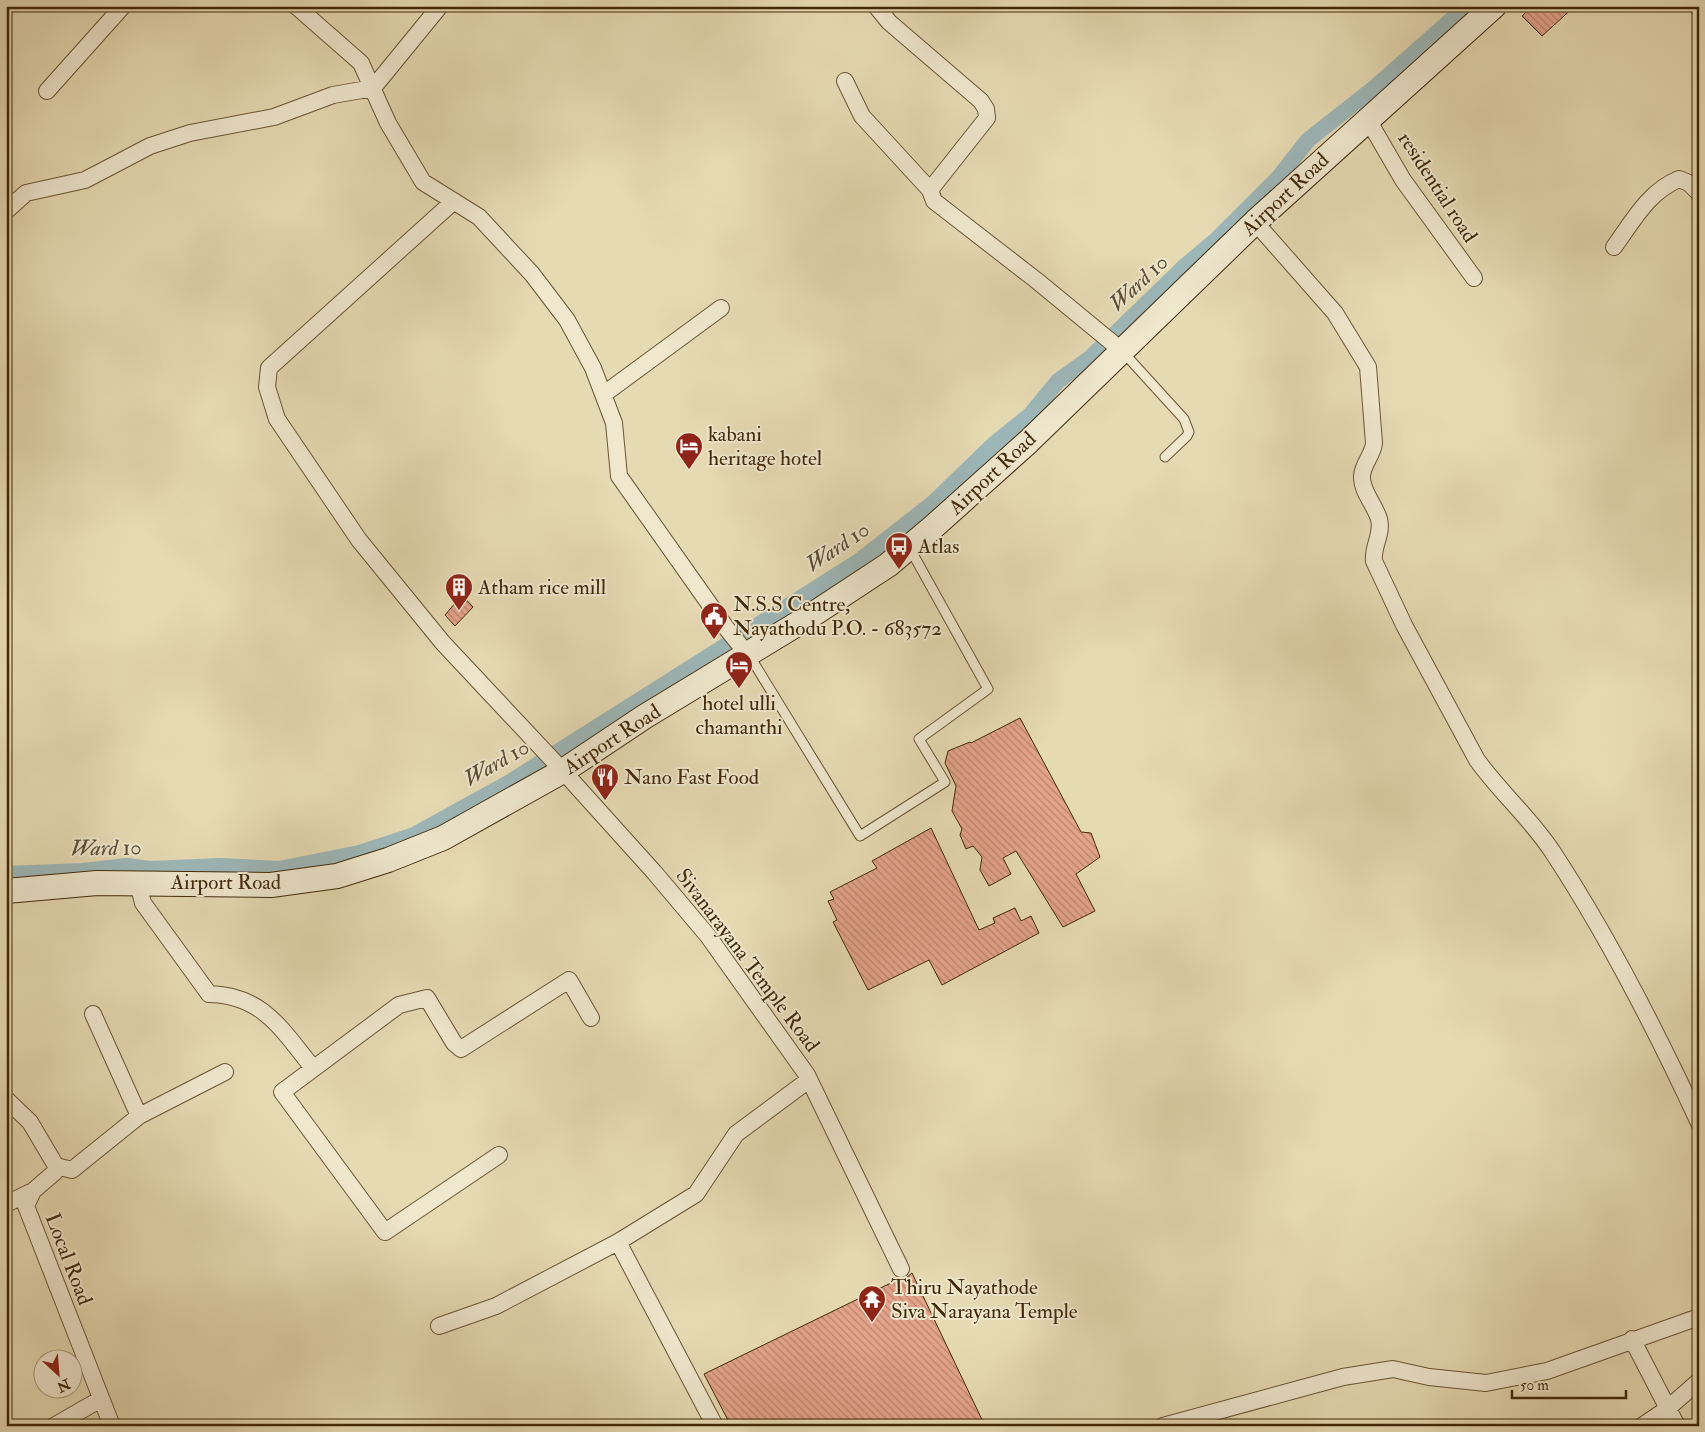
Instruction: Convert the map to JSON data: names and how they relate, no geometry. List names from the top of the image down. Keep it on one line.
{"streets":{"main road":["Airport Road"],"street":["residential road","Sivanarayana Temple Road","Local Road"]},"crossings":[["residential road","Airport Road"],["Airport Road","Sivanarayana Temple Road"]],"water":["Ward 10"],"places":{"hotel":["kabani heritage hotel","hotel ulli chamanthi"],"bus stop":["Atlas"],"building":["Atham rice mill"],"public building":["N.S.S Centre, Nayathodu P.O. - 683572"],"restaurant":["Nano Fast Food"],"temple":["Thiru Nayathode Siva Narayana Temple"]},"scale_bar":"50 m","north":"bottom right"}
